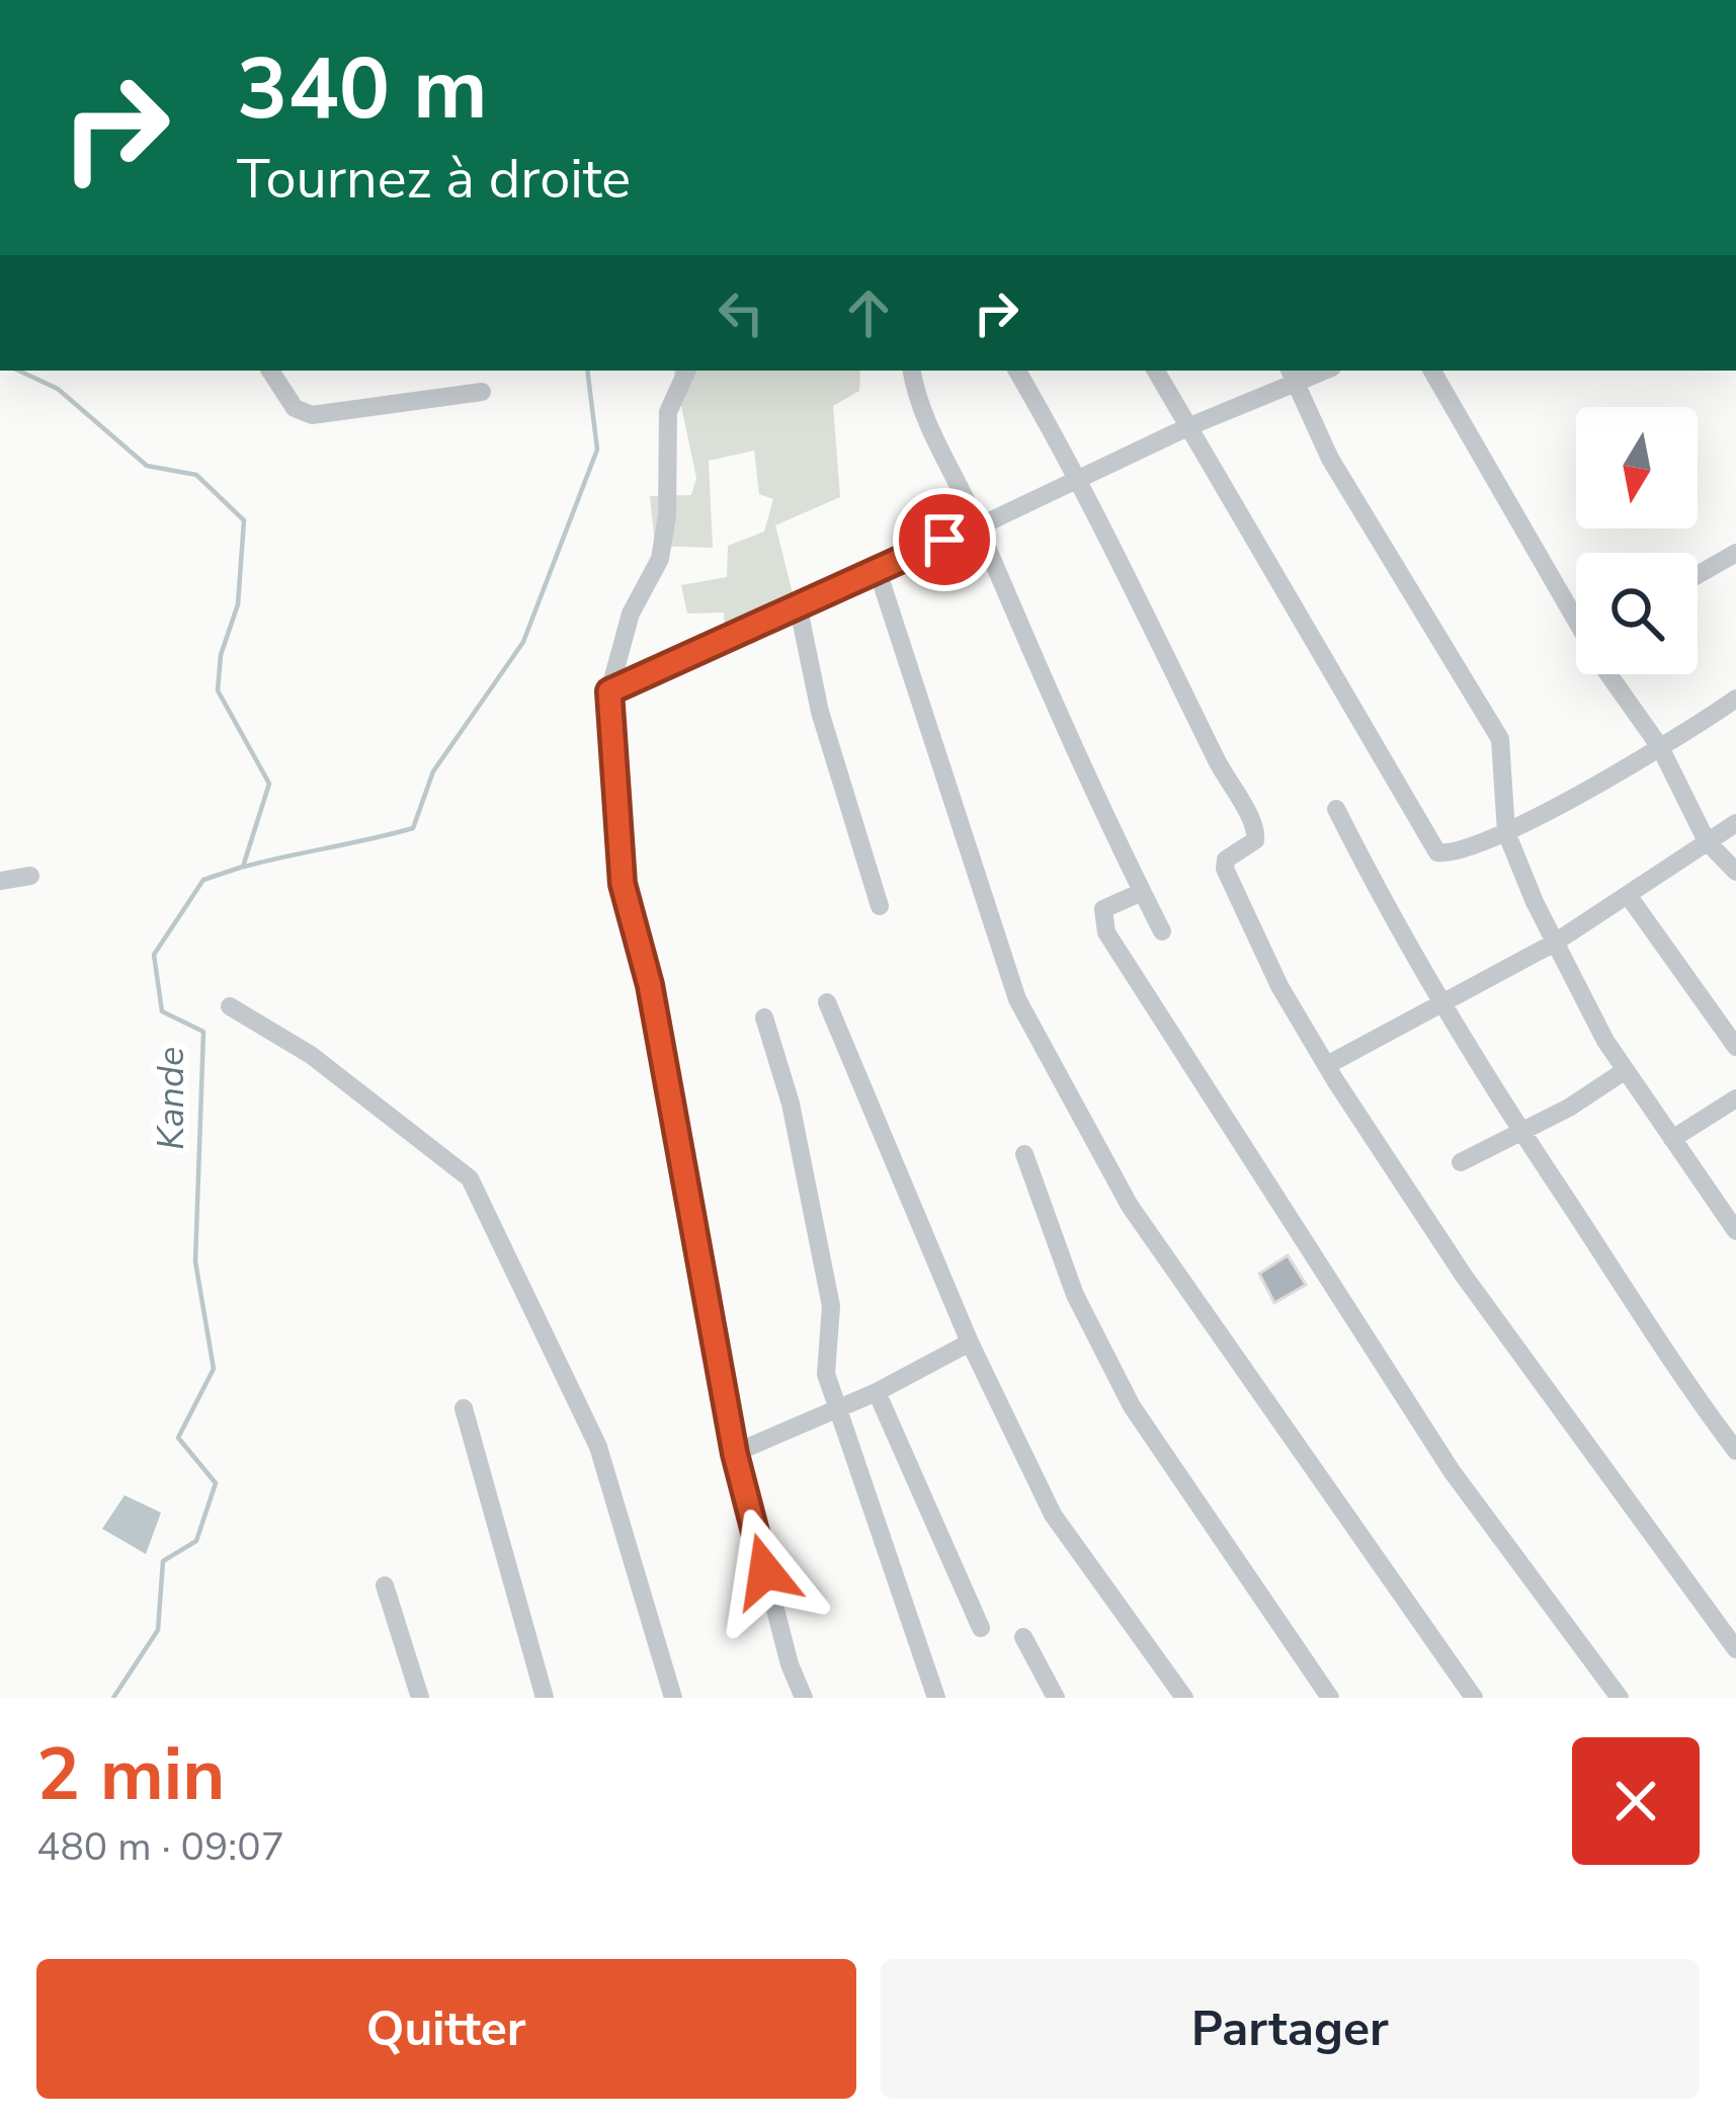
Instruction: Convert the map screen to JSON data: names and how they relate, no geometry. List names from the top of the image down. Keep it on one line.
{"water":["Kande"],"north":"bottom","page":{"turn":["340 m","Tournez à droite"],"heading":["2 min","480 m · 09:07"],"buttons":["Quitter","Partager"]}}
